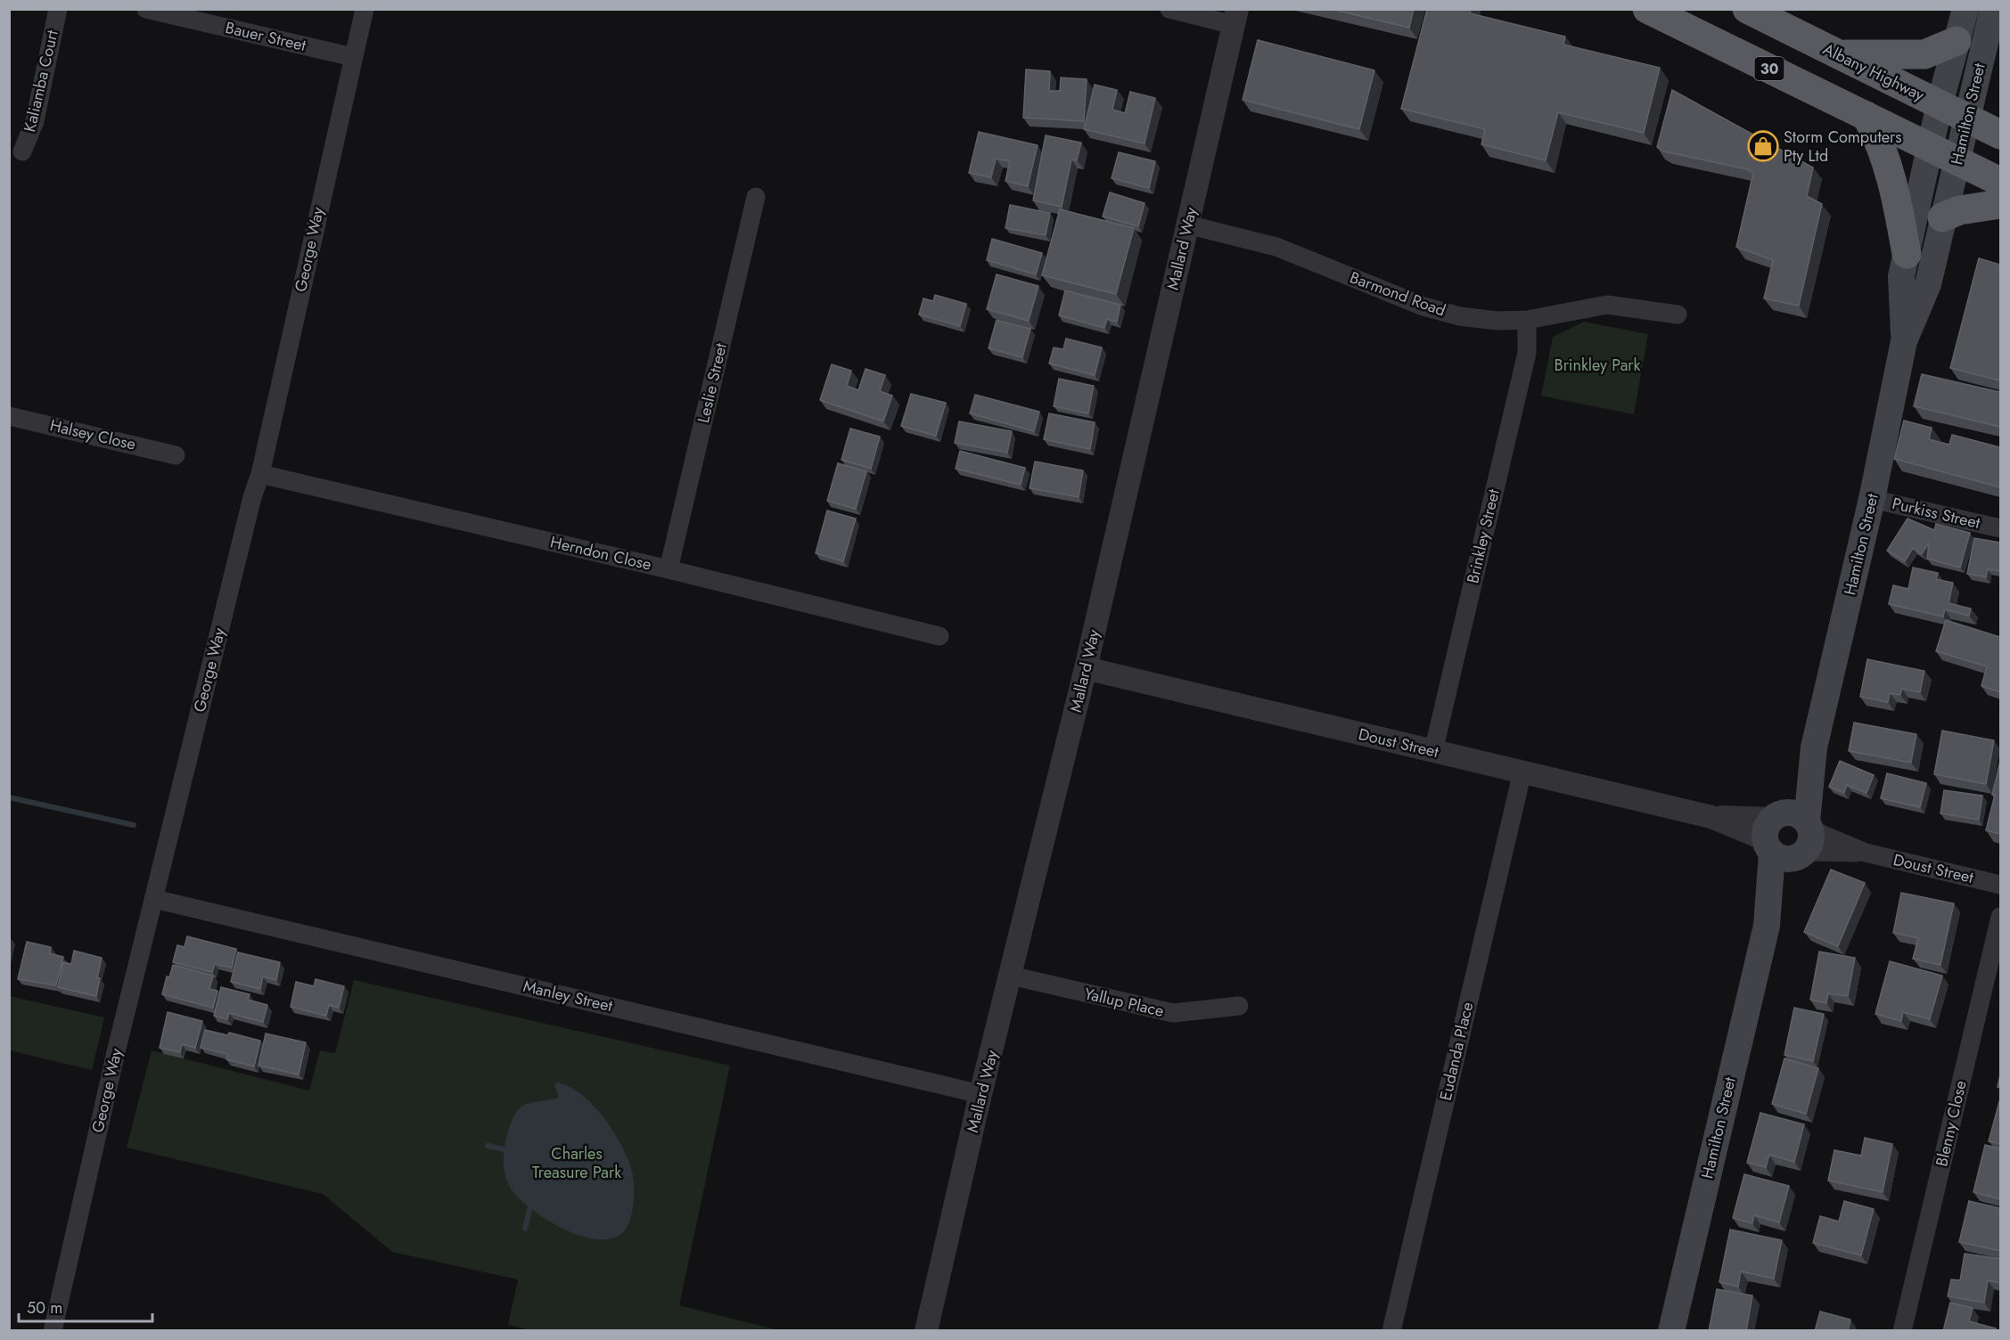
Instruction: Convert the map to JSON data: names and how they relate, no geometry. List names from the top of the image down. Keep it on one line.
{"streets":{"highway":["30","Albany Highway"],"main road":["Hamilton Street"],"street":["Bauer Street","Kaliamba Court","Mallard Way","George Way","Barmond Road","Leslie Street","Halsey Close","Purkiss Street","Brinkley Street","Herndon Close","Doust Street","Manley Street","Yallup Place","Eudanda Place","Blenny Close"]},"crossings":[["Bauer Street","George Way"],["30","Hamilton Street"],["Albany Highway","Hamilton Street"],["Hamilton Street","Purkiss Street"],["Hamilton Street","Doust Street"],["Mallard Way","Barmond Road"],["Mallard Way","Doust Street"],["Mallard Way","Manley Street"],["Mallard Way","Yallup Place"],["George Way","Herndon Close"],["George Way","Manley Street"],["Barmond Road","Brinkley Street"],["Leslie Street","Herndon Close"],["Brinkley Street","Doust Street"],["Doust Street","Eudanda Place"]],"parks":["Brinkley Park","Charles Treasure Park"],"places":{"shop":["Storm Computers Pty Ltd"]},"scale_bar":"50 m"}
